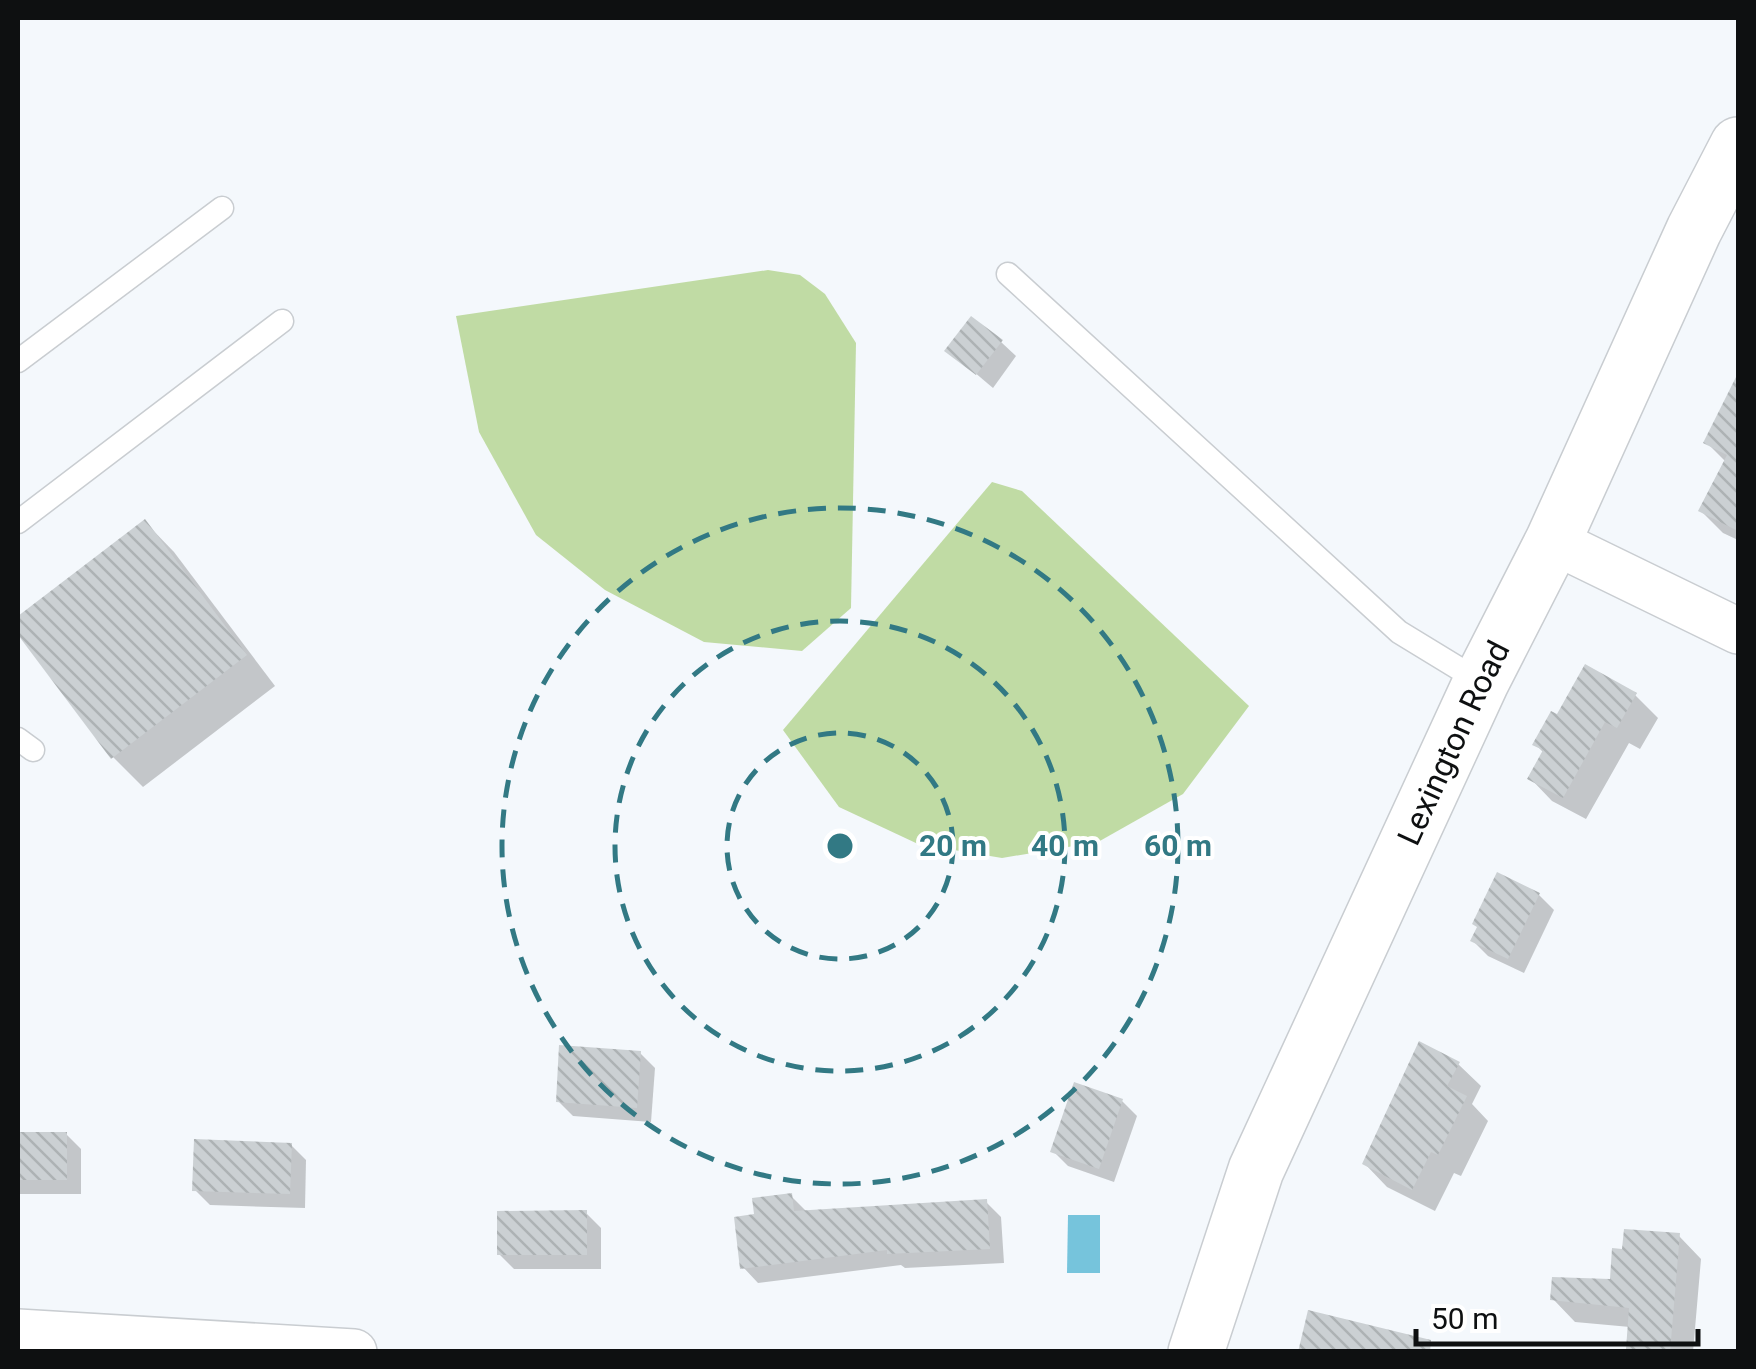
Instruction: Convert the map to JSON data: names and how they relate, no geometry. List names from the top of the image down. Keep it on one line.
{"streets":{"street":["Lexington Road"]},"scale_bar":"50 m","rings":["20 m","40 m","60 m"]}
